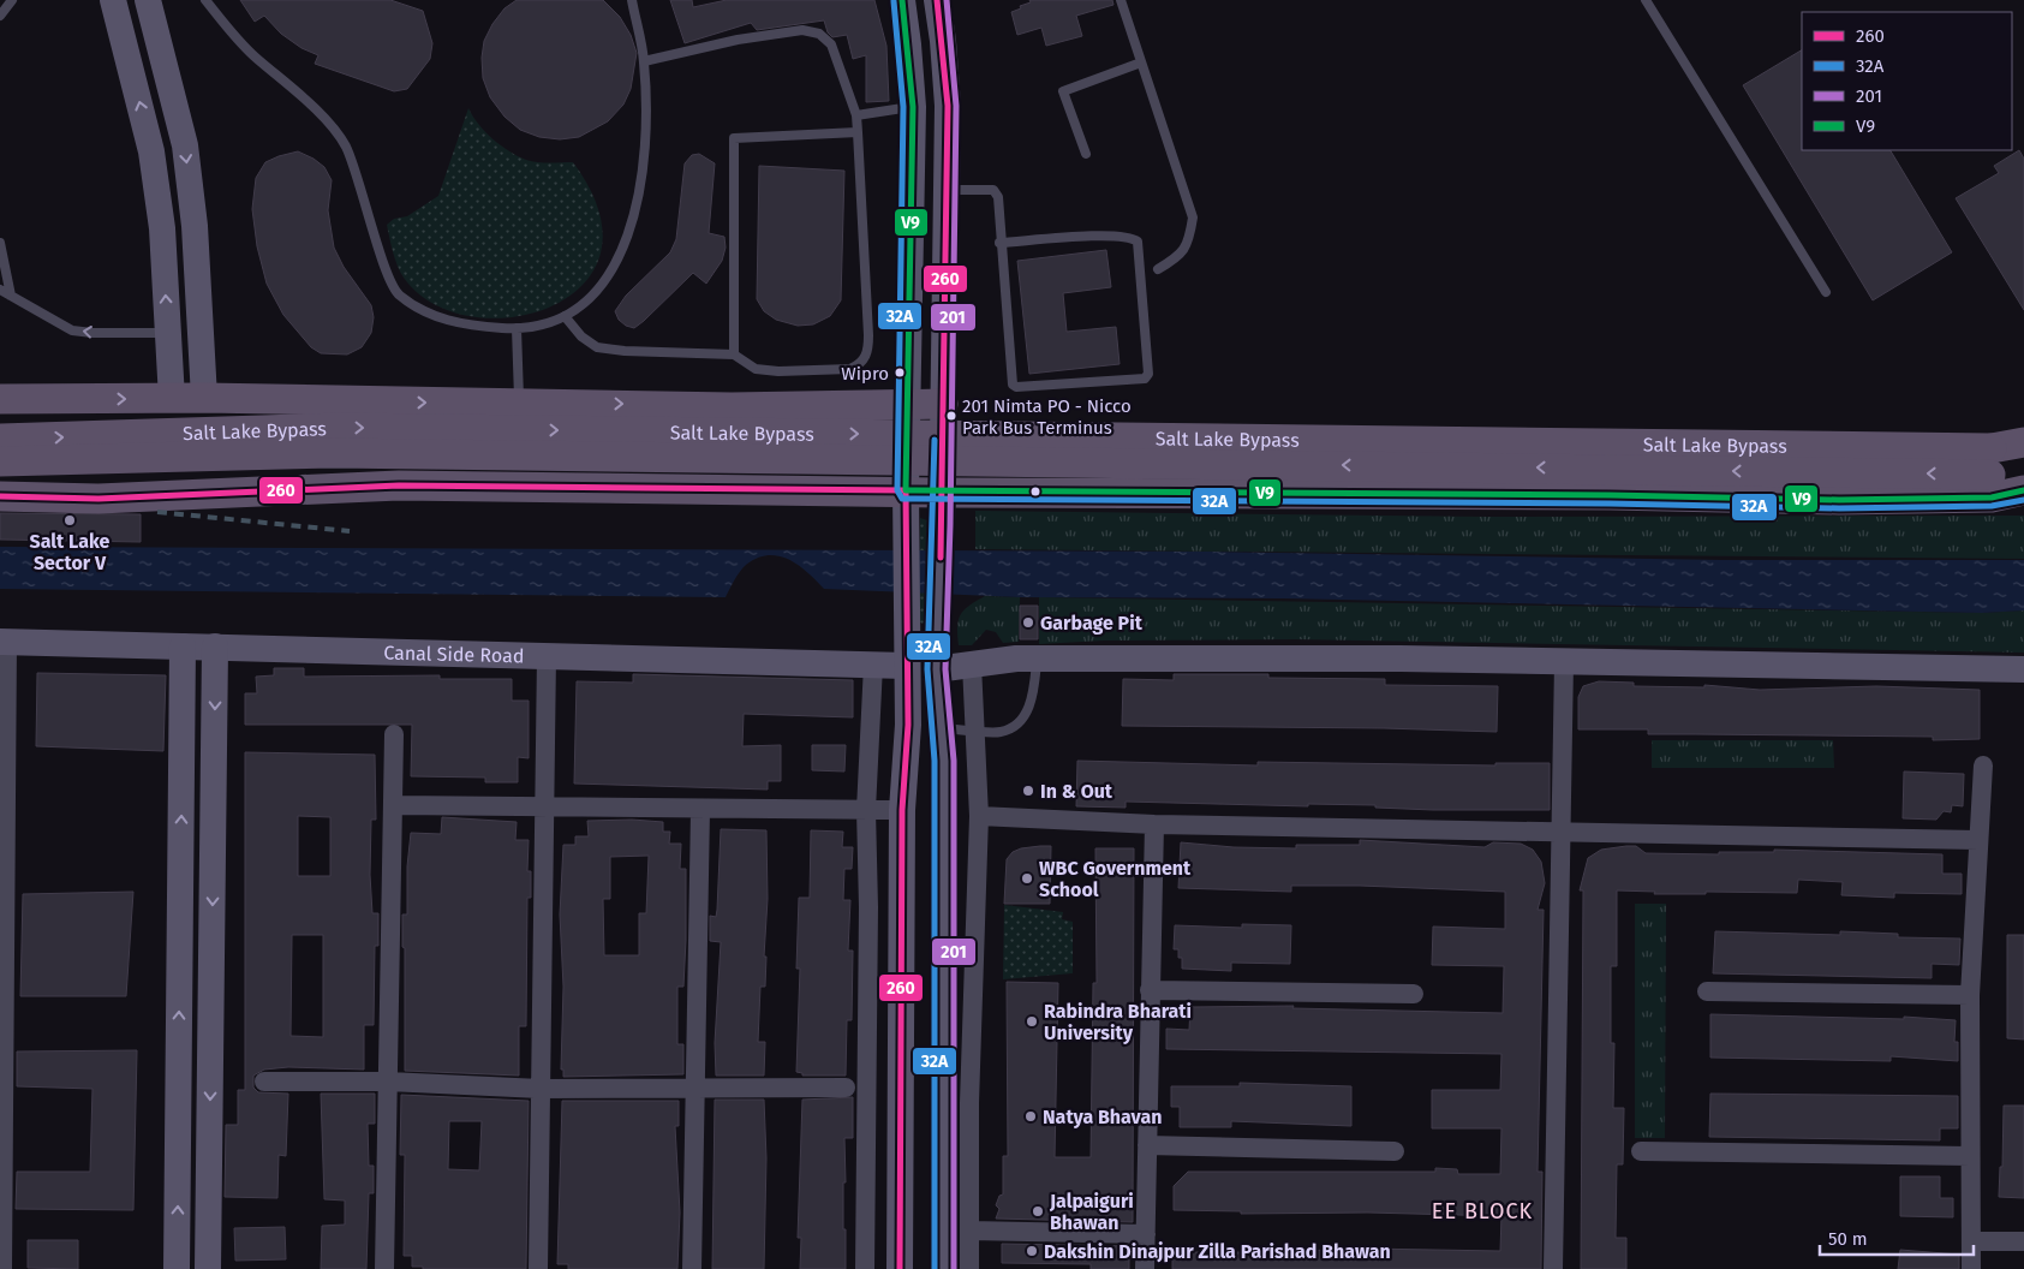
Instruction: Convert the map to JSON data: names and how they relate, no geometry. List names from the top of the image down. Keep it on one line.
{"streets":{"main road":["Salt Lake Bypass"],"street":["Canal Side Road"]},"districts":["EE BLOCK"],"places":["Wipro","201 Nimta PO - Nicco Park Bus Terminus","Salt Lake Sector V","Garbage Pit","In & Out","WBC Government School","Rabindra Bharati University","Natya Bhavan","Jalpaiguri Bhawan","Dakshin Dinajpur Zilla Parishad Bhawan"],"lines":["transit line 260","transit line 201","transit line V9","transit line 32A"],"legend":["260","32A","201","V9"],"scale_bar":"50 m"}
